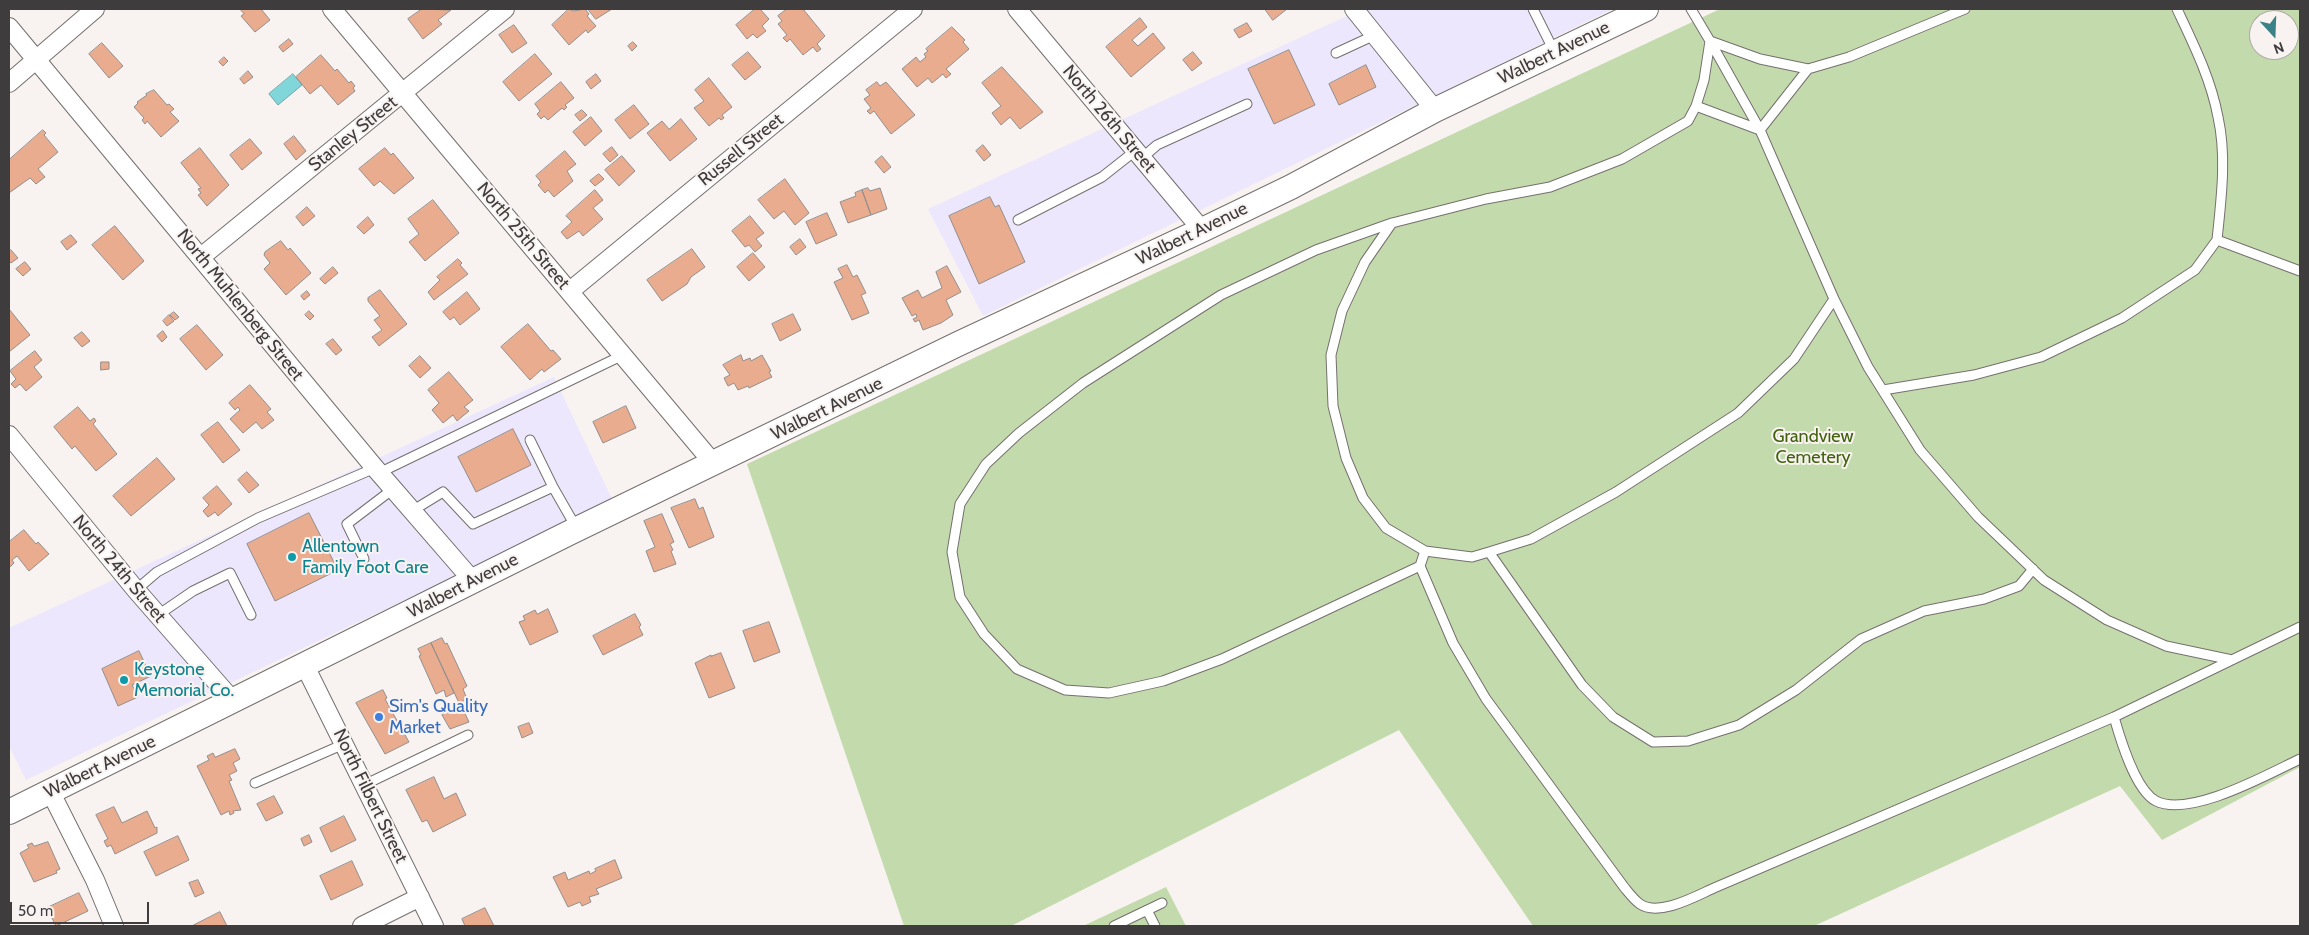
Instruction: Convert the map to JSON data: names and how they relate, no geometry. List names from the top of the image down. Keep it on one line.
{"streets":{"main road":["Walbert Avenue"],"street":["North 26th Street","Stanley Street","Russell Street","North 25th Street","North Muhlenberg Street","North 24th Street","North Filbert Street"]},"crossings":[["Walbert Avenue","North 26th Street"],["Walbert Avenue","North 25th Street"],["Walbert Avenue","North Muhlenberg Street"],["Walbert Avenue","North 24th Street"],["Walbert Avenue","North Filbert Street"],["Stanley Street","North 25th Street"],["Stanley Street","North Muhlenberg Street"],["Russell Street","North 25th Street"]],"parks":["Grandview Cemetery"],"places":["Allentown Family Foot Care","Keystone Memorial Co.","Sim's Quality Market"],"scale_bar":"50 m","north":"bottom"}
